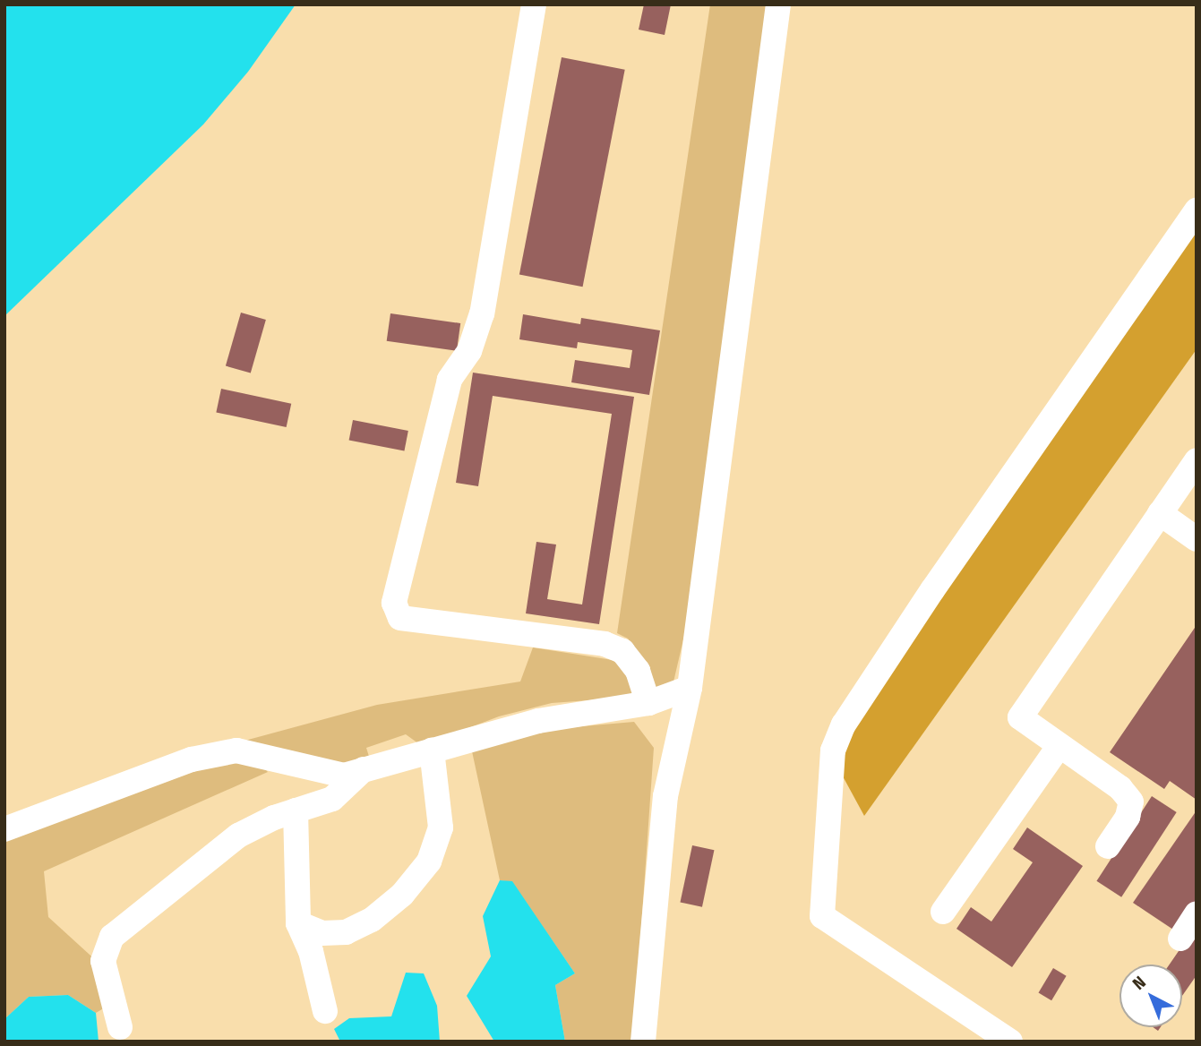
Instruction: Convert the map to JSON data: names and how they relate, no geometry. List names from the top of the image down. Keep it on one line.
{"north":"top left"}
